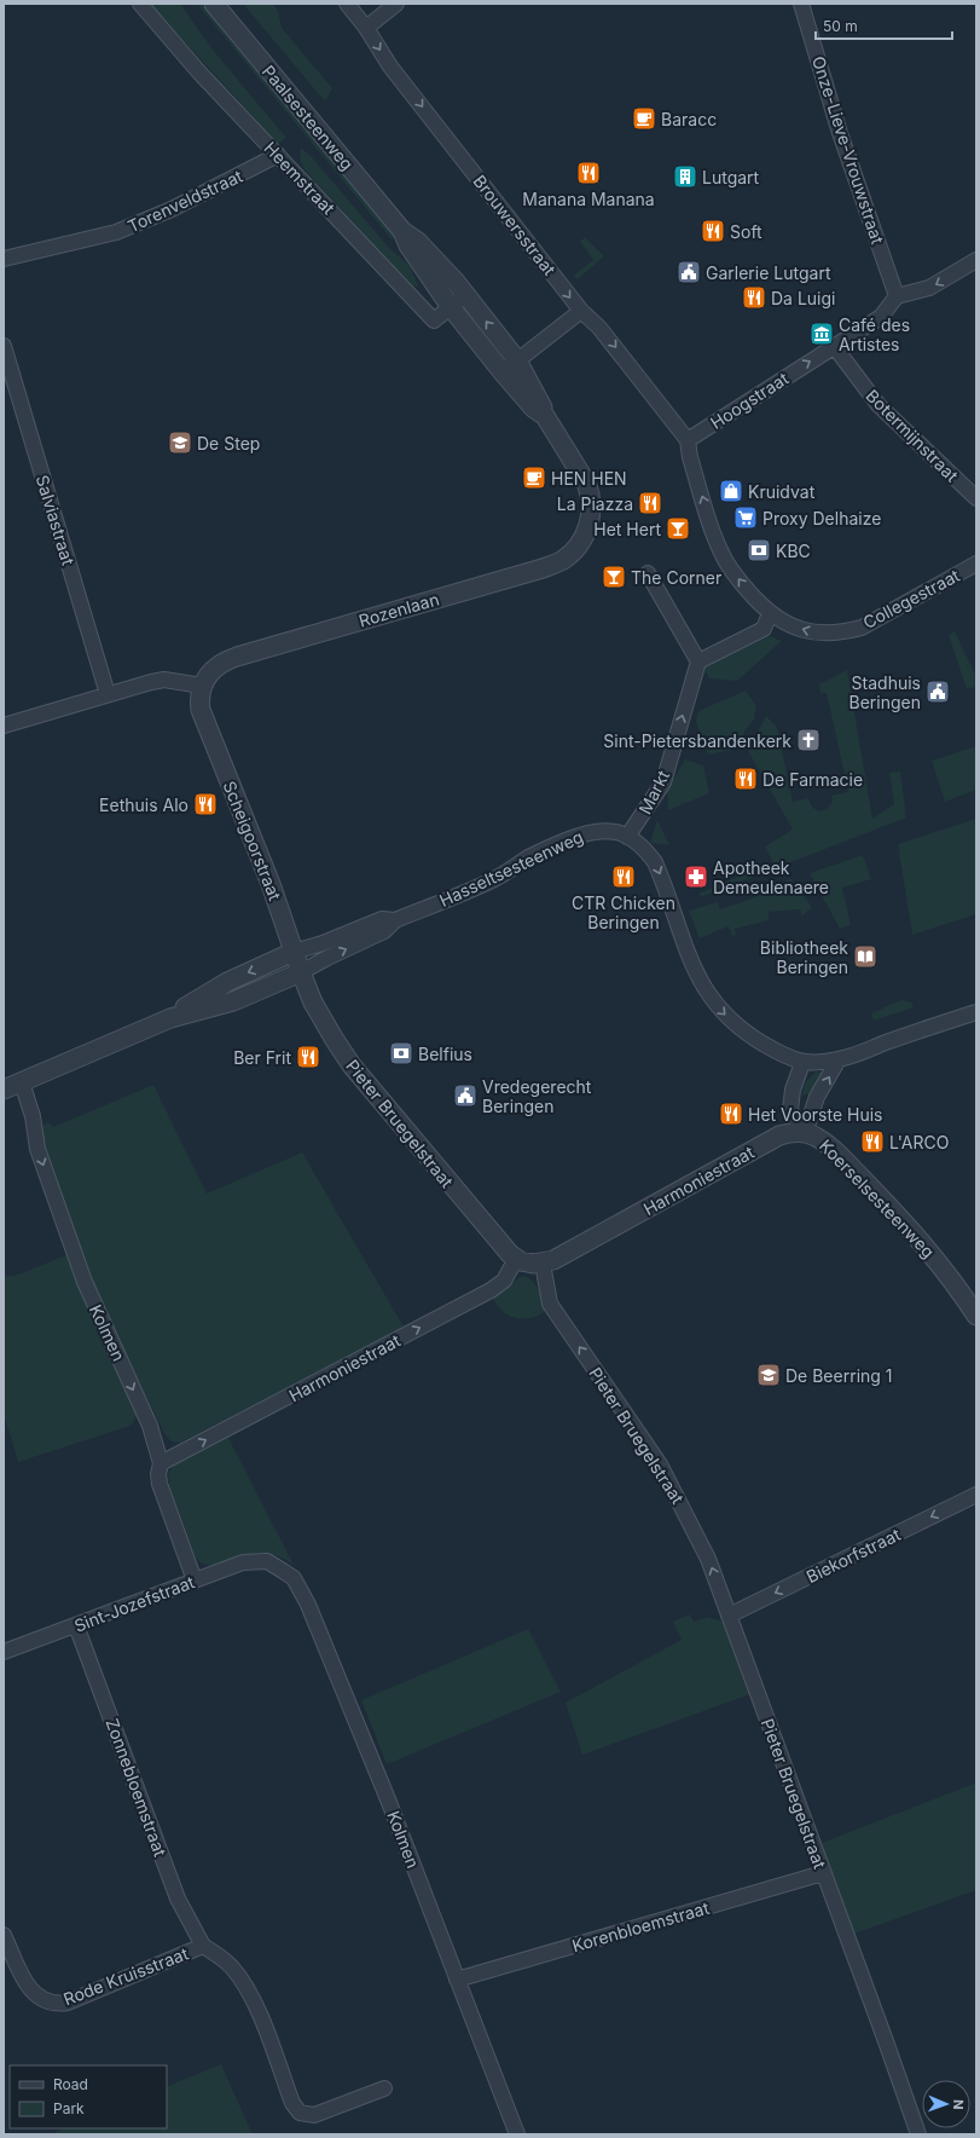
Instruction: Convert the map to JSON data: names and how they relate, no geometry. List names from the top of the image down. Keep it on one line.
{"streets":{"street":["Paalsesteenweg","Onze-Lieve-Vrouwstraat","Heemstraat","Torenveldstraat","Brouwersstraat","Hoogstraat","Botermijnstraat","Salviastraat","Collegestraat","Rozenlaan","Markt","Scheigoorstraat","Hasseltsesteenweg","Pieter Bruegelstraat","Harmoniestraat","Koerselsesteenweg","Kolmen","Biekorfstraat","Sint-Jozefstraat","Zonnebloemstraat","Korenbloemstraat","Rode Kruisstraat"]},"crossings":[["Paalsesteenweg","Heemstraat"],["Paalsesteenweg","Rozenlaan"],["Onze-Lieve-Vrouwstraat","Hoogstraat"],["Heemstraat","Torenveldstraat"],["Brouwersstraat","Hoogstraat"],["Hoogstraat","Botermijnstraat"],["Rozenlaan","Scheigoorstraat"],["Markt","Hasseltsesteenweg"],["Scheigoorstraat","Hasseltsesteenweg"],["Scheigoorstraat","Pieter Bruegelstraat"],["Hasseltsesteenweg","Pieter Bruegelstraat"],["Hasseltsesteenweg","Kolmen"],["Pieter Bruegelstraat","Harmoniestraat"],["Pieter Bruegelstraat","Biekorfstraat"],["Pieter Bruegelstraat","Korenbloemstraat"],["Harmoniestraat","Koerselsesteenweg"],["Harmoniestraat","Kolmen"],["Kolmen","Sint-Jozefstraat"],["Kolmen","Korenbloemstraat"],["Sint-Jozefstraat","Zonnebloemstraat"],["Zonnebloemstraat","Rode Kruisstraat"]],"one_way":["Brouwersstraat","Hoogstraat","Collegestraat","Markt","Harmoniestraat","Biekorfstraat"],"places":{"cafe":["Baracc","HEN HEN"],"restaurant":["Manana Manana","Soft","Da Luigi","La Piazza","De Farmacie","Eethuis Alo","CTR Chicken Beringen","Ber Frit","Het Voorste Huis","L'ARCO"],"building":["Lutgart"],"public building":["Garlerie Lutgart","Stadhuis Beringen","Vredegerecht Beringen"],"museum":["Café des Artistes"],"school or university":["De Step","De Beerring 1"],"shop":["Kruidvat"],"supermarket":["Proxy Delhaize"],"bar":["Het Hert","The Corner"],"bank":["KBC","Belfius"],"church":["Sint-Pietersbandenkerk"],"pharmacy":["Apotheek Demeulenaere"],"library":["Bibliotheek Beringen"]},"legend":["Road","Park"],"scale_bar":"50 m","north":"right"}
